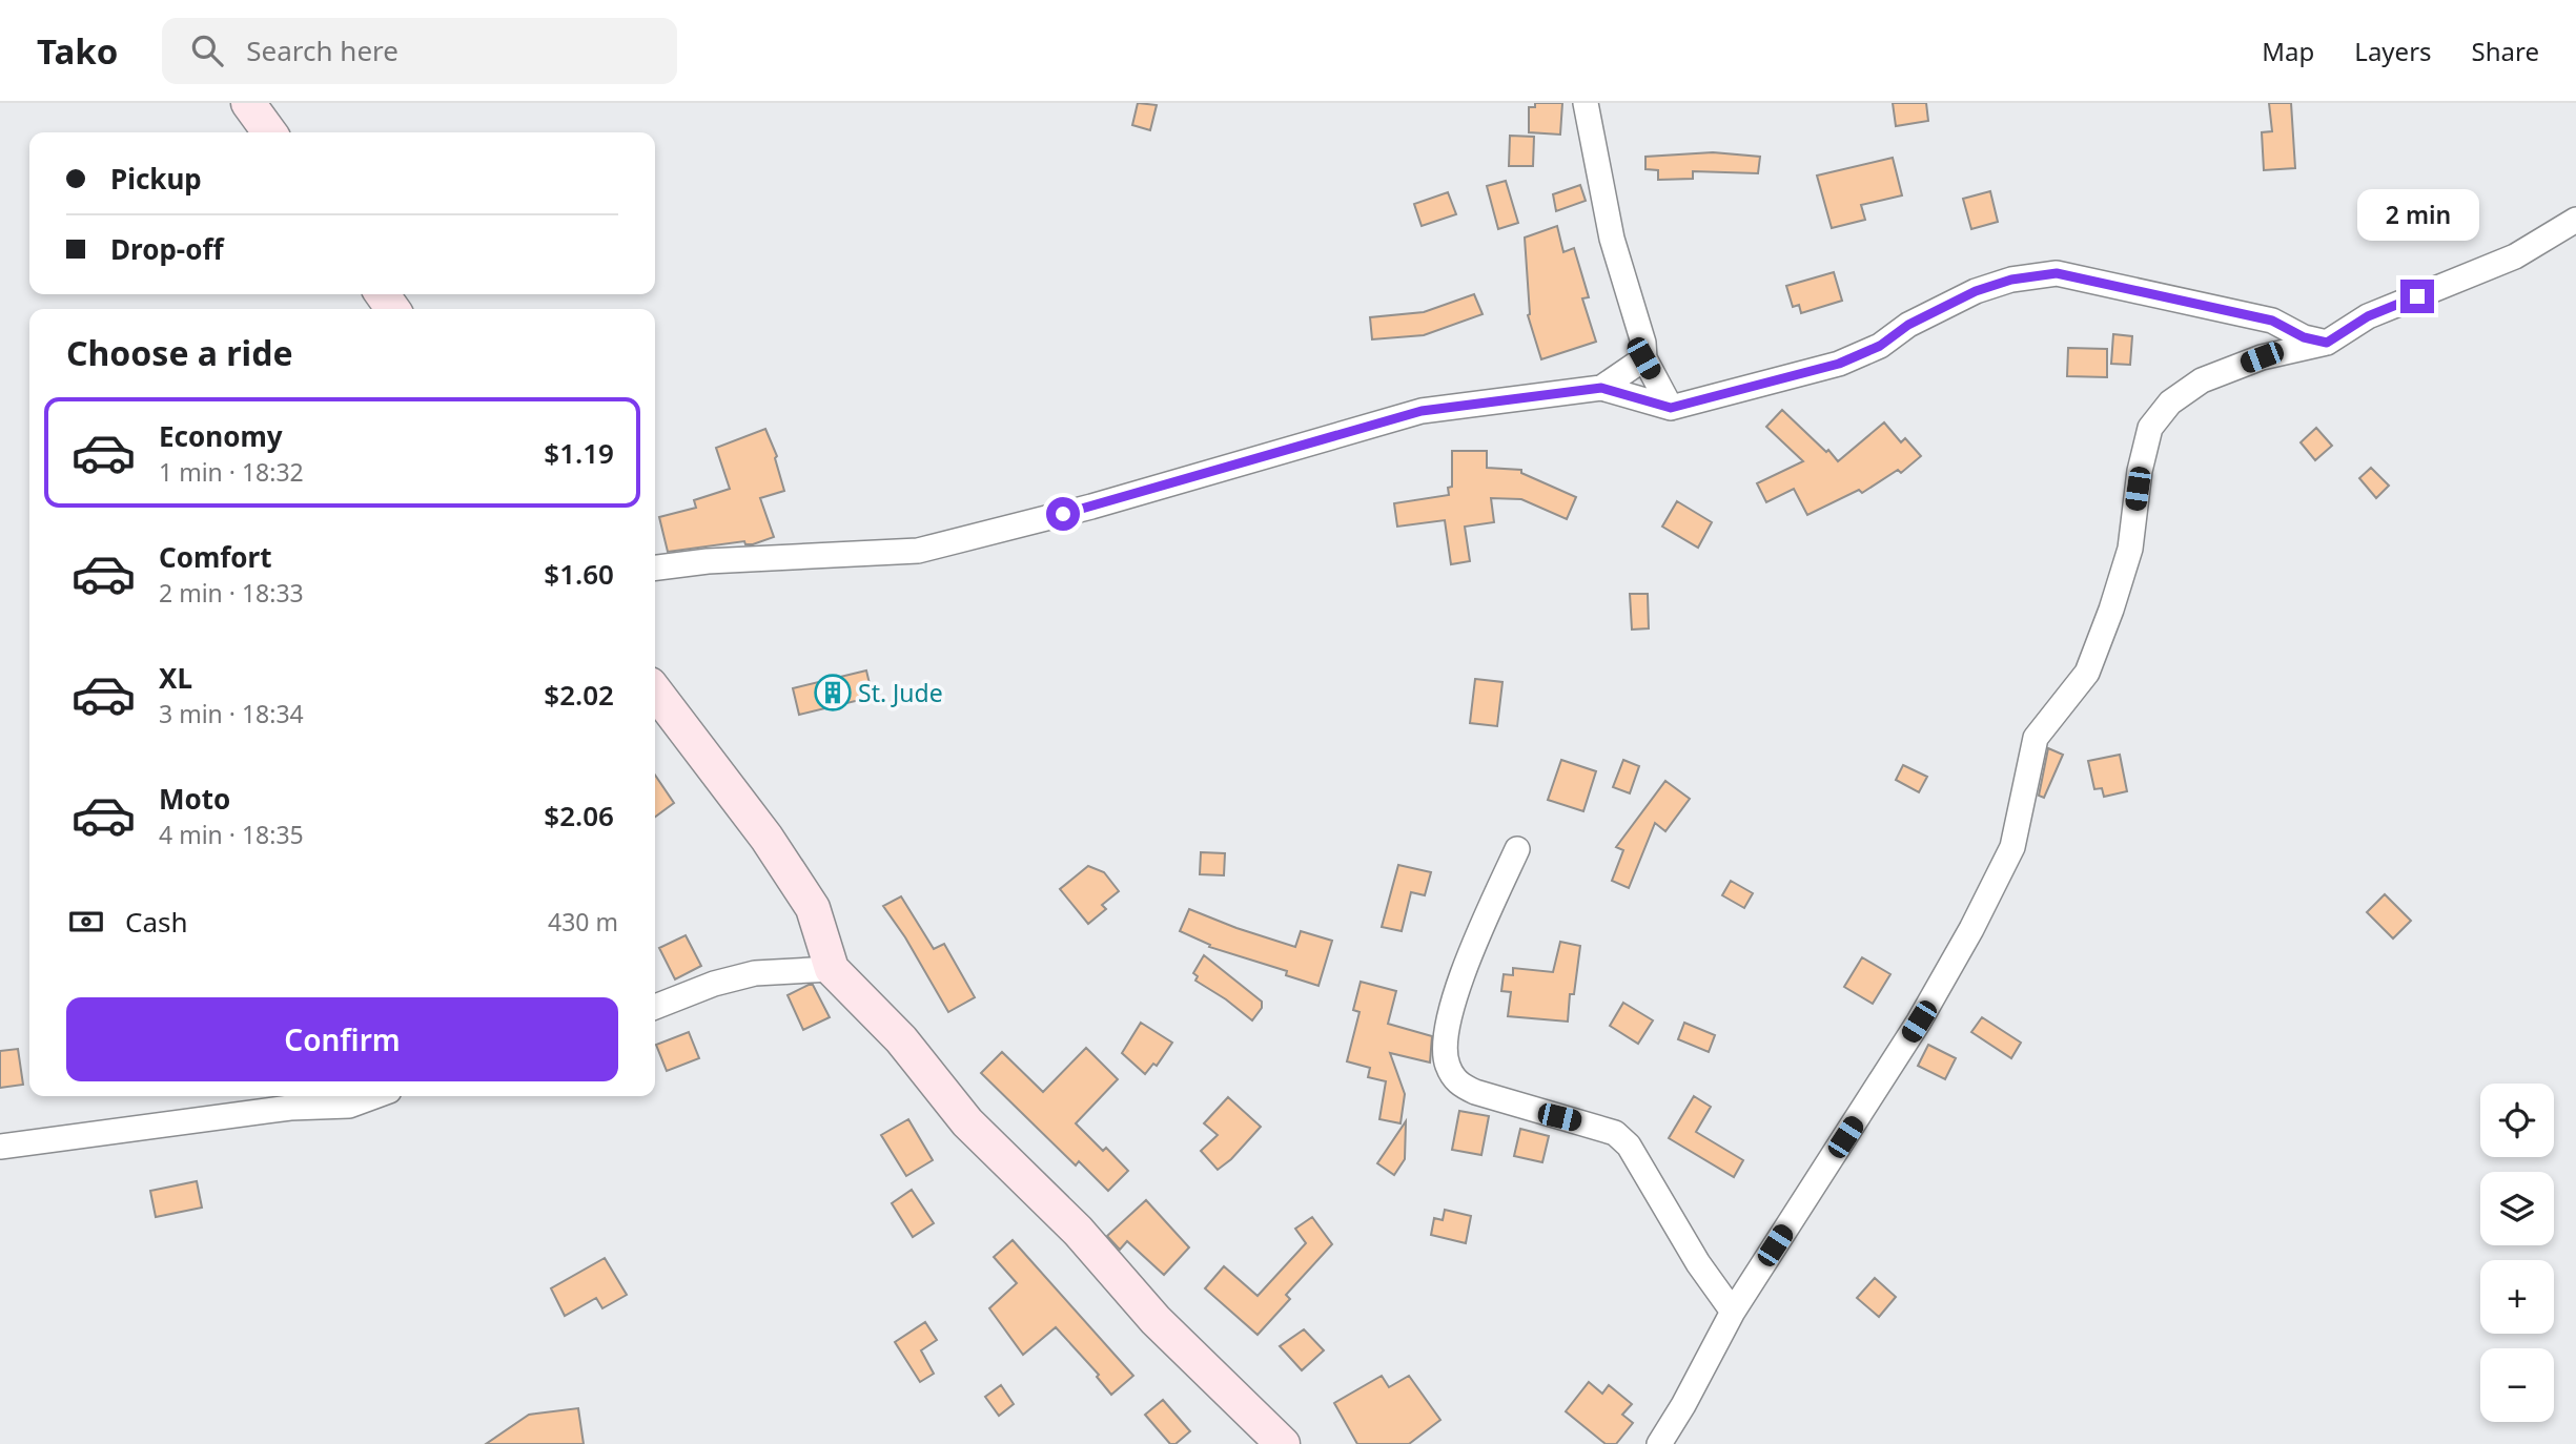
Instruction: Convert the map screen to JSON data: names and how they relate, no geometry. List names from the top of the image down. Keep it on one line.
{"places":{"building":["St. Jude"]},"page":{"header":"Tako","search":"Search here","nav":["Map","Layers","Share"],"banner":["Pickup","Drop-off"],"bubble":"2 min","heading":"Choose a ride","list":[{"name":"Economy","note":"1 min · 18:32","value":"$1.19"},{"name":"Comfort","note":"2 min · 18:33","value":"$1.60"},{"name":"XL","note":"3 min · 18:34","value":"$2.02"},{"name":"Moto","note":"4 min · 18:35","value":"$2.06"}],"pay":["Cash","430 m"],"buttons":"Confirm","map_buttons":["+","−"]}}
